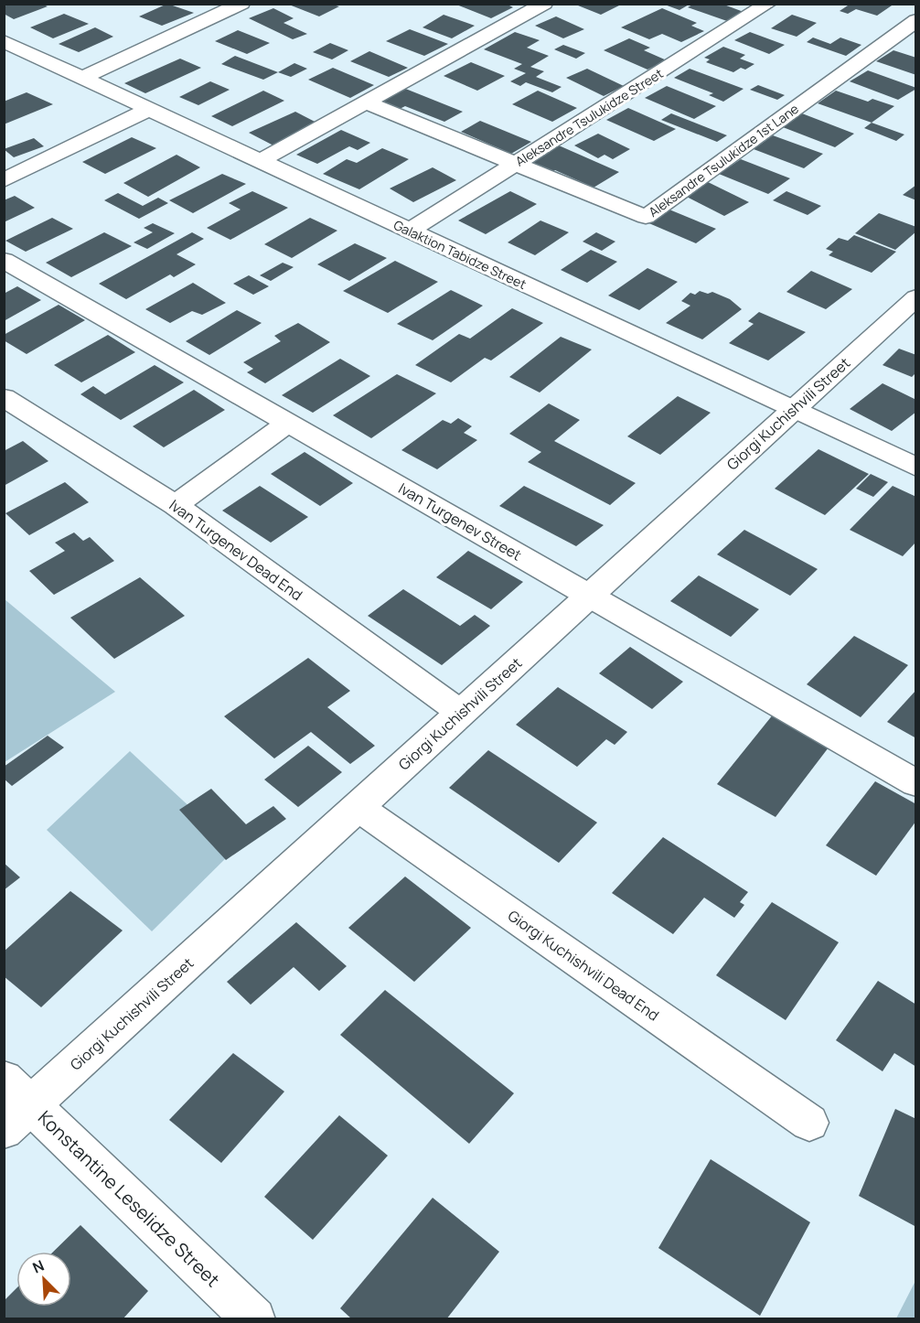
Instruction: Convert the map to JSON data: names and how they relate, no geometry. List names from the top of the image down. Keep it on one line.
{"streets":{"street":["Aleksandre Tsulukidze Street","Aleksandre Tsulukidze 1st Lane","Galaktion Tabidze Street","Giorgi Kuchishvili Street","Ivan Turgenev Street","Ivan Turgenev Dead End","Giorgi Kuchishvili Dead End","Konstantine Leselidze Street"]},"crossings":[["Aleksandre Tsulukidze Street","Aleksandre Tsulukidze 1st Lane"],["Aleksandre Tsulukidze Street","Galaktion Tabidze Street"],["Galaktion Tabidze Street","Giorgi Kuchishvili Street"],["Giorgi Kuchishvili Street","Ivan Turgenev Street"],["Giorgi Kuchishvili Street","Ivan Turgenev Dead End"],["Giorgi Kuchishvili Street","Giorgi Kuchishvili Dead End"],["Giorgi Kuchishvili Street","Konstantine Leselidze Street"]],"north":"top left"}
